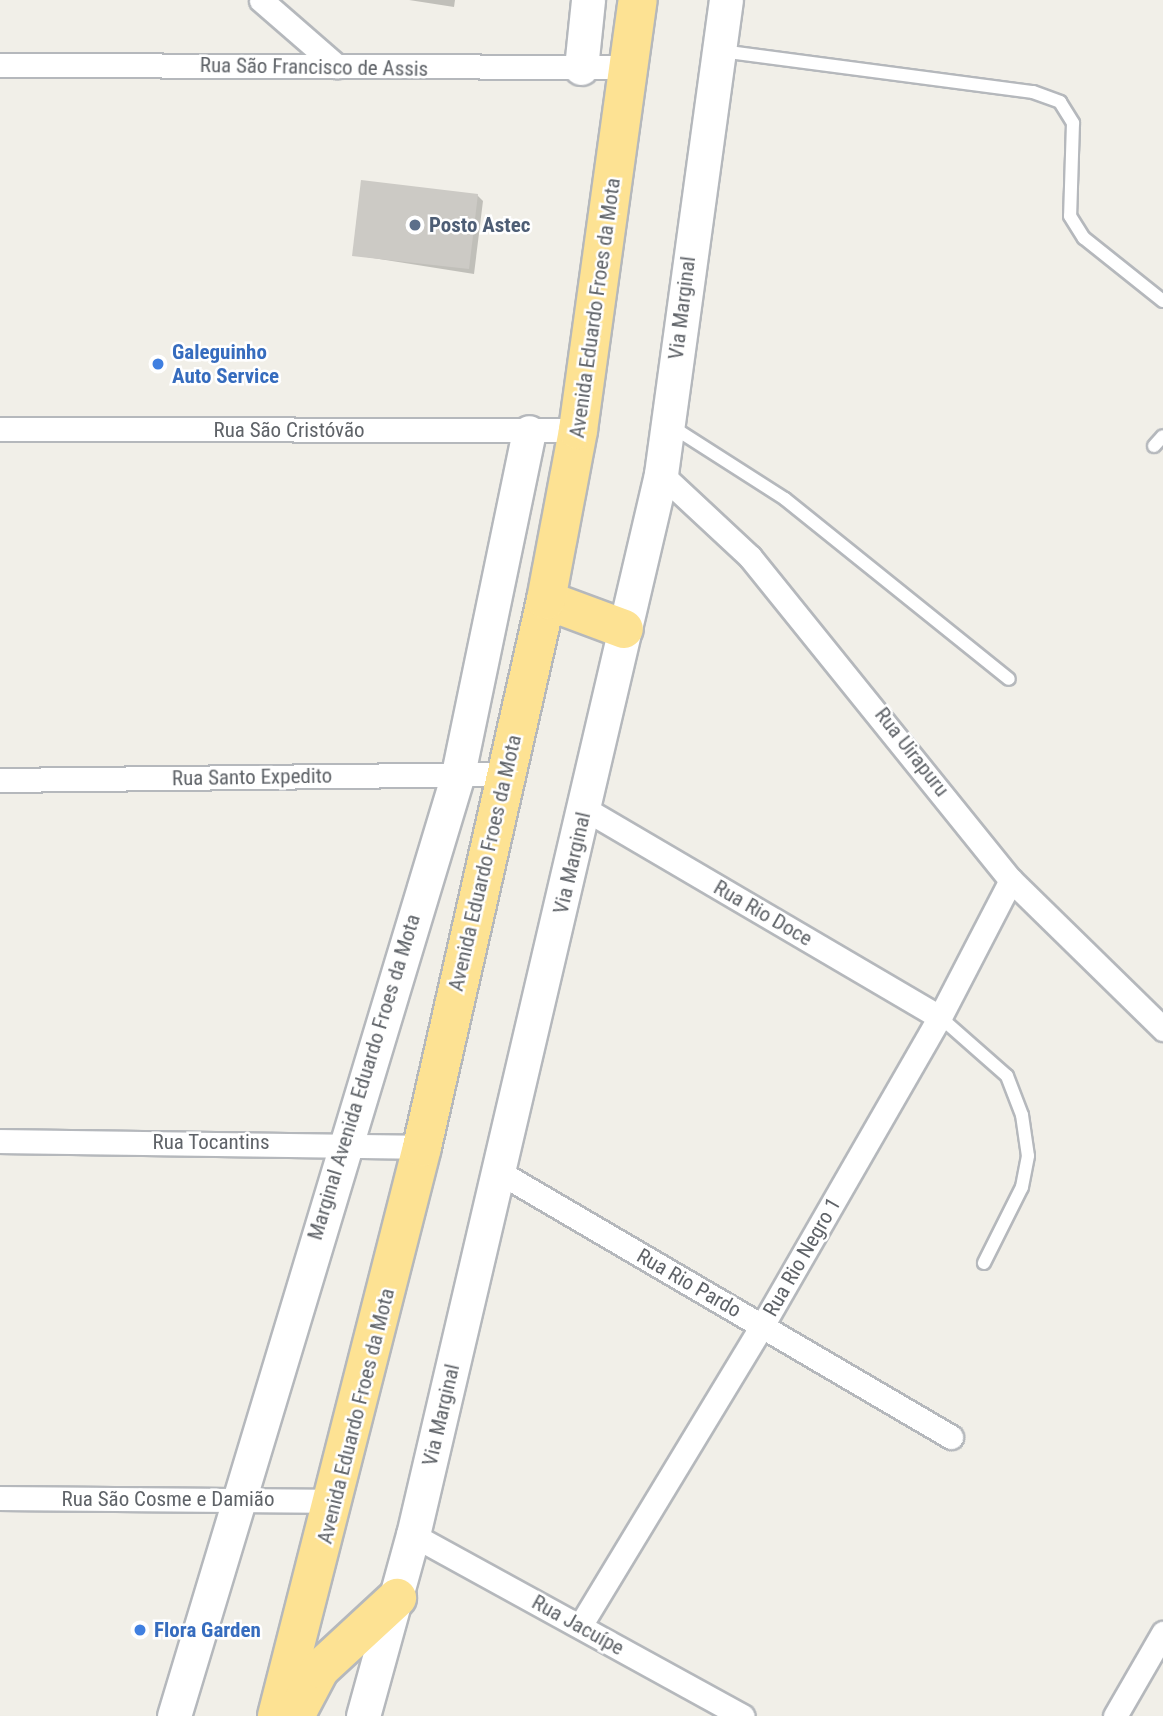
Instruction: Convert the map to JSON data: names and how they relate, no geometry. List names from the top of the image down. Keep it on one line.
{"streets":{"highway":["Avenida Eduardo Froes da Mota"],"street":["Rua São Francisco de Assis","Via Marginal","Rua São Cristóvão","Rua Uirapuru","Rua Santo Expedito","Rua Rio Doce","Marginal Avenida Eduardo Froes da Mota","Rua Tocantins","Rua Rio Negro 1","Rua Rio Pardo","Rua São Cosme e Damião","Rua Jacuípe"]},"crossings":[["Rua São Francisco de Assis","Avenida Eduardo Froes da Mota"],["Avenida Eduardo Froes da Mota","Rua São Cristóvão"],["Avenida Eduardo Froes da Mota","Rua Santo Expedito"],["Avenida Eduardo Froes da Mota","Rua Tocantins"],["Avenida Eduardo Froes da Mota","Rua São Cosme e Damião"],["Via Marginal","Rua Uirapuru"],["Via Marginal","Rua Rio Doce"],["Via Marginal","Rua Rio Pardo"],["Via Marginal","Rua Jacuípe"],["Rua São Cristóvão","Marginal Avenida Eduardo Froes da Mota"],["Rua Uirapuru","Rua Rio Negro 1"],["Rua Santo Expedito","Marginal Avenida Eduardo Froes da Mota"],["Rua Rio Doce","Rua Rio Negro 1"],["Marginal Avenida Eduardo Froes da Mota","Rua Tocantins"],["Marginal Avenida Eduardo Froes da Mota","Rua São Cosme e Damião"],["Rua Rio Negro 1","Rua Rio Pardo"],["Rua Rio Negro 1","Rua Jacuípe"]],"places":["Posto Astec","Galeguinho Auto Service","Flora Garden"]}
